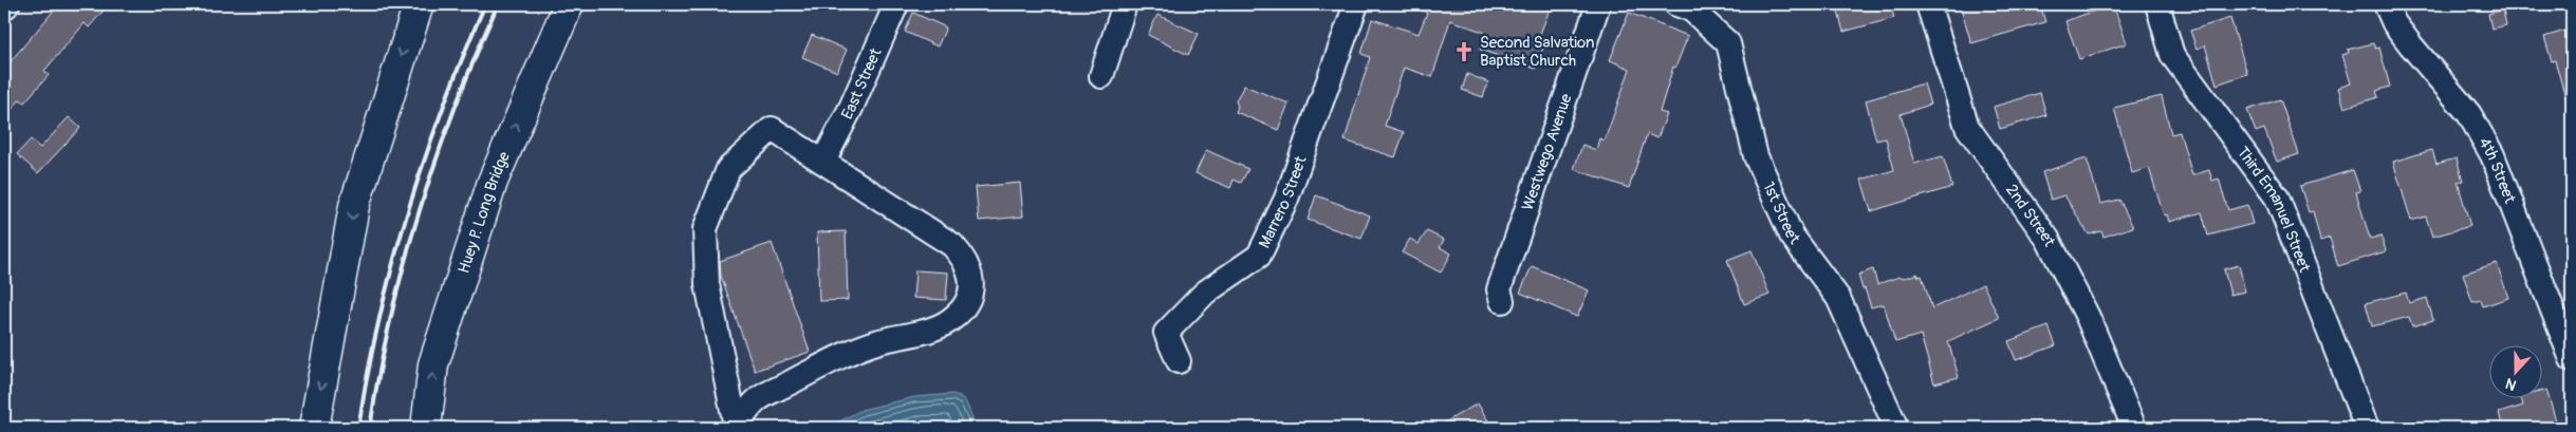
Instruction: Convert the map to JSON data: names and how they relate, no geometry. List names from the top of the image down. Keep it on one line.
{"streets":{"highway":["Huey P. Long Bridge"],"street":["East Street","Westwego Avenue","4th Street","Marrero Street","Third Emanuel Street","1st Street","2nd Street"]},"places":{"church":["Second Salvation Baptist Church"]},"north":"bottom"}
